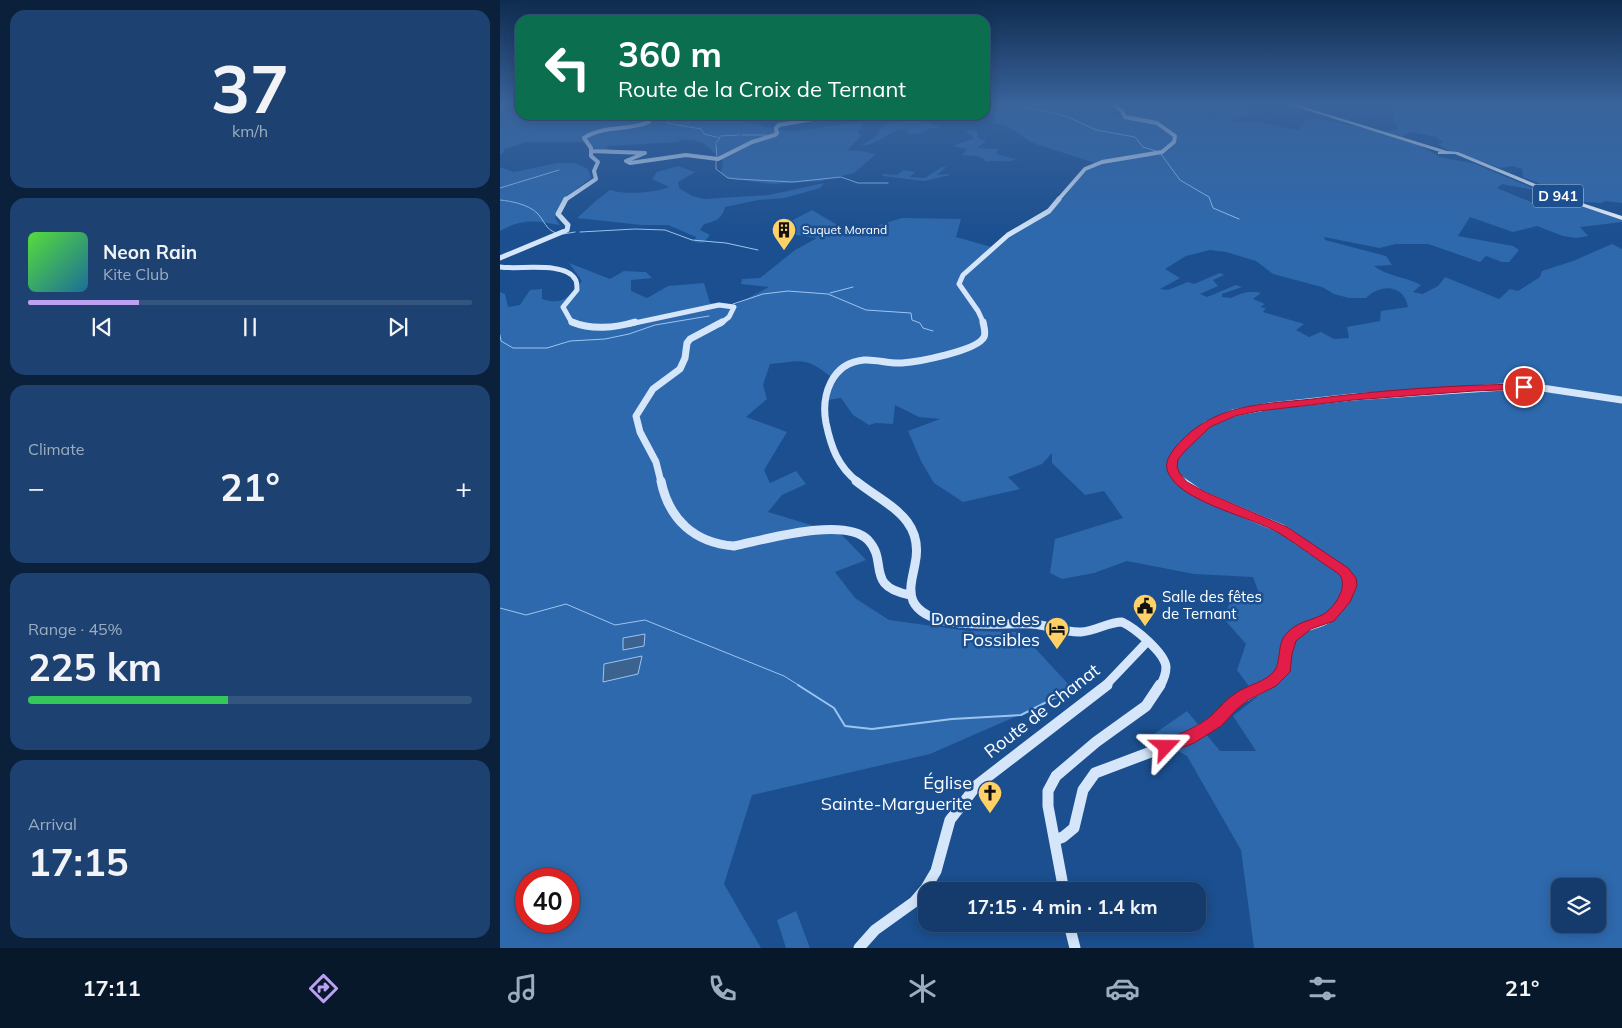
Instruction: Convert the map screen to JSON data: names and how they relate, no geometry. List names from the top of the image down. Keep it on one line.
{"streets":{"main road":["D 941"],"street":["Route de Chanat"]},"places":{"building":["Suquet Morand"],"public building":["Salle des fêtes de Ternant"],"hotel":["Domaine des Possibles"],"church":["Église Sainte-Marguerite"]},"page":{"tile":[["37","km/h"],"Climate",["Range · 45%","225 km"],["Arrival","17:15"]],"turn":["360 m","Route de la Croix de Ternant"],"song":["Neon Rain","Kite Club"],"heat":["−","21°","+"],"limit":"40","trip":"17:15 · 4 min · 1.4 km","tabs":["17:11","21°"]}}
